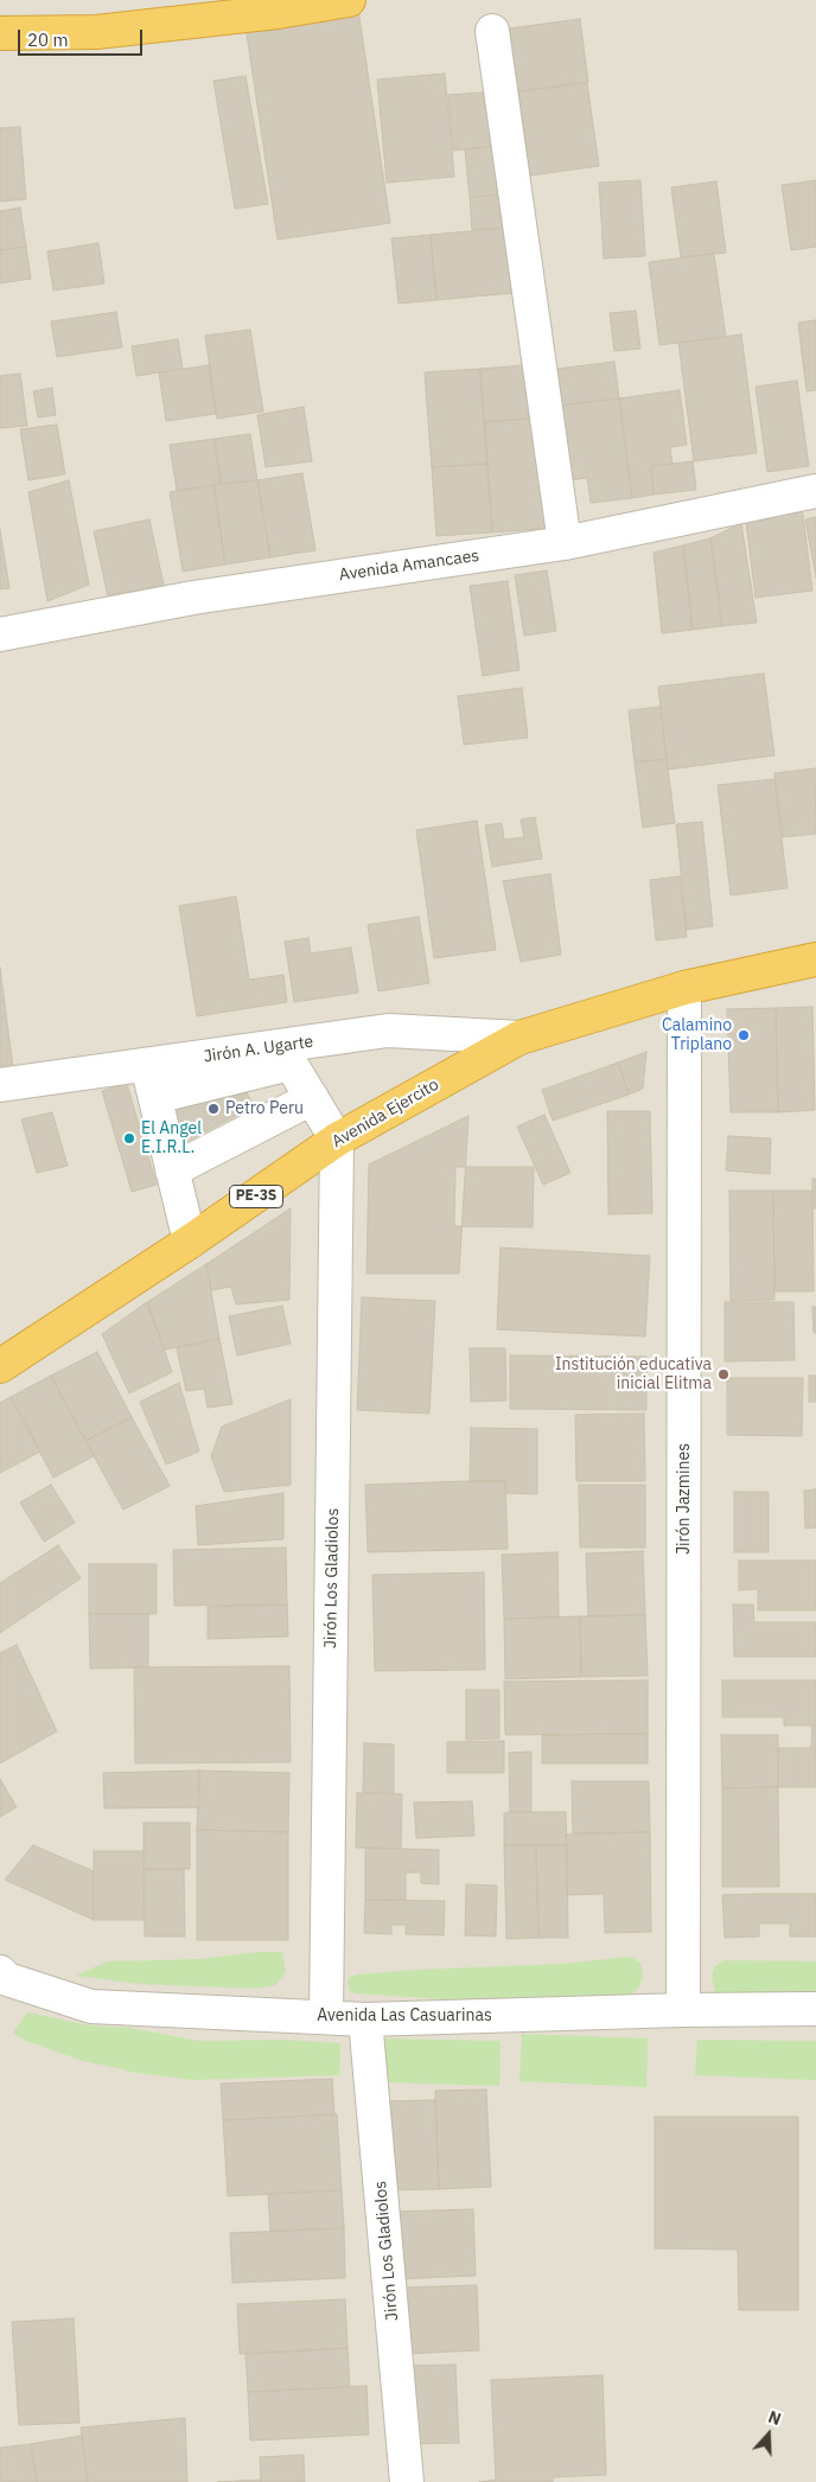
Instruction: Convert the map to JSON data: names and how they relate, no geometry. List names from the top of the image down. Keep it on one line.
{"streets":{"highway":["Avenida Ejercito","PE-3S"],"street":["Avenida Amancaes","Jirón A. Ugarte","Jirón Jazmines","Jirón Los Gladiolos","Avenida Las Casuarinas"]},"crossings":[["Jirón A. Ugarte","Avenida Ejercito"],["Avenida Ejercito","Jirón Jazmines"],["Avenida Ejercito","Jirón Los Gladiolos"],["Jirón Jazmines","Avenida Las Casuarinas"],["Jirón Los Gladiolos","Avenida Las Casuarinas"]],"places":["Calamino Triplano","Petro Peru","El Angel E.I.R.L.","Institución educativa inicial Elitma"],"scale_bar":"20 m","north":"top"}
